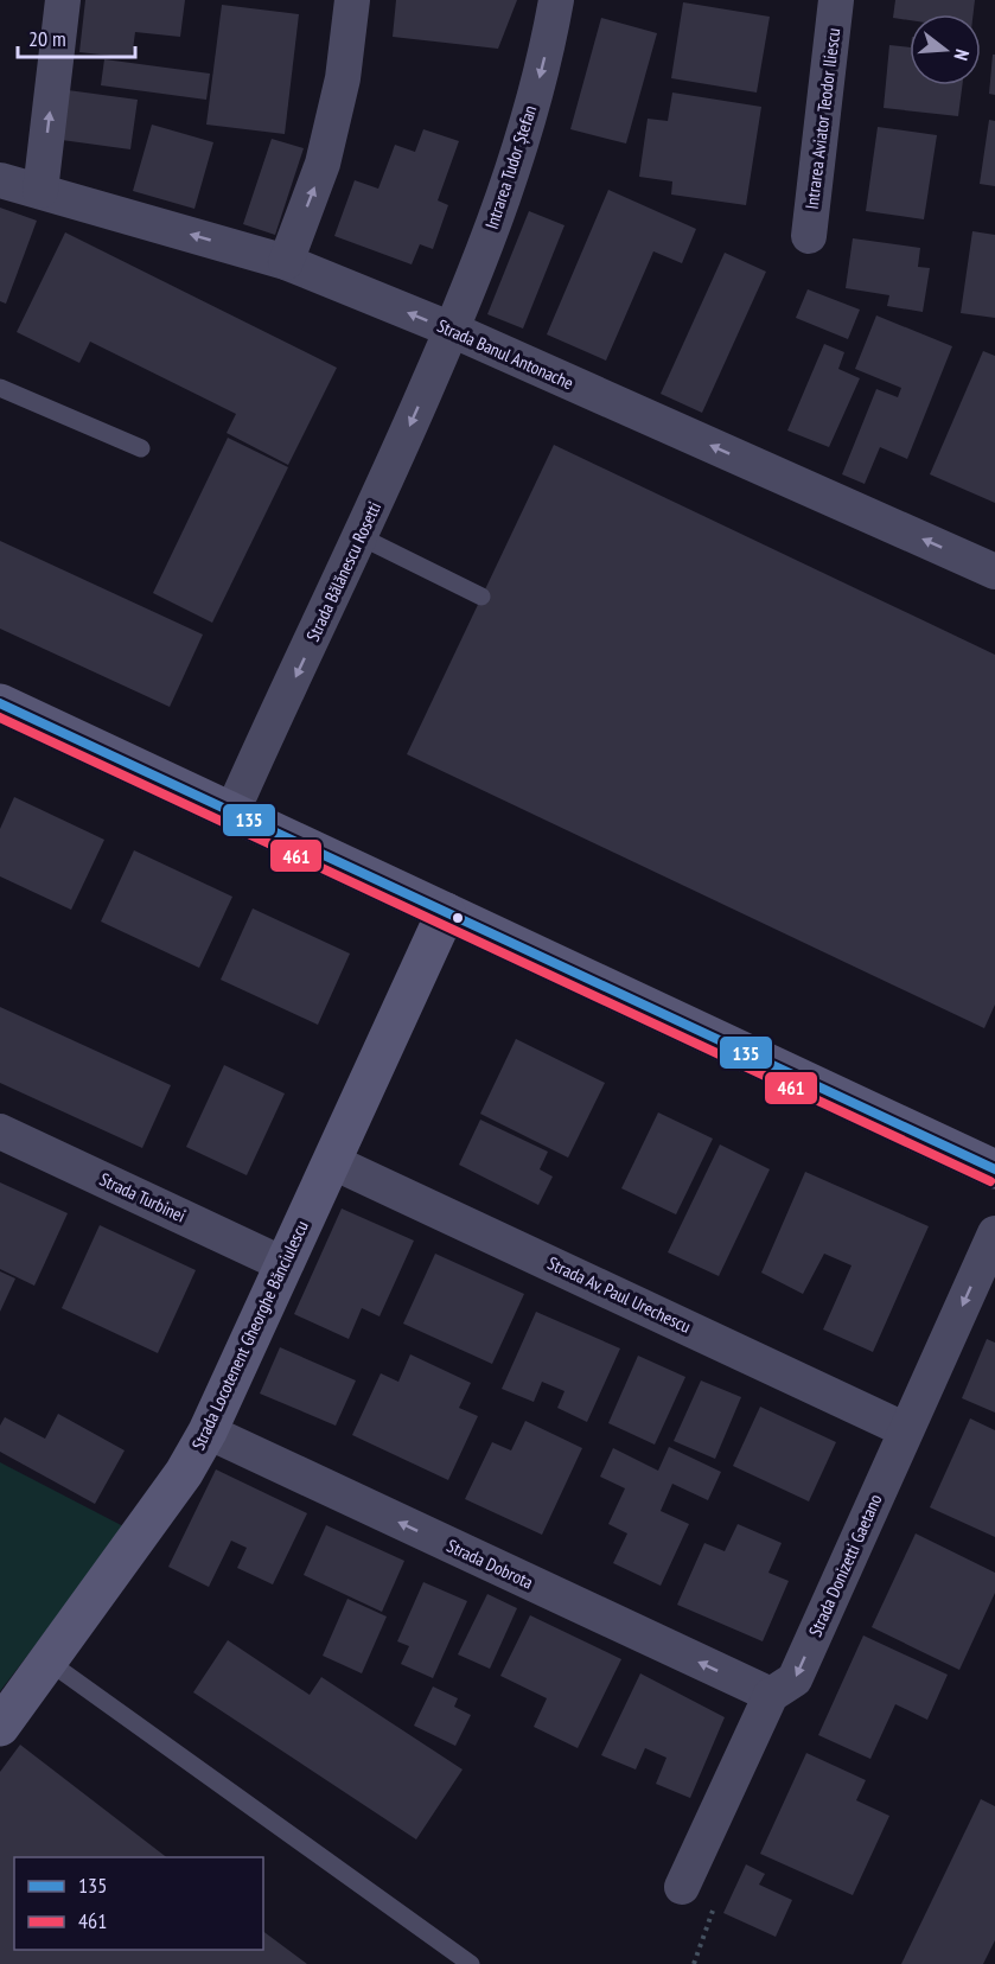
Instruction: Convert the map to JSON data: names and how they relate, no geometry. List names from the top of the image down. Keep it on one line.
{"streets":{"street":["Intrarea Aviator Teodor Iliescu","Intrarea Tudor Ștefan","Strada Banul Antonache","Strada Bălănescu Rosetti","Strada Turbinei","Strada Av. Paul Urechescu","Strada Locotenent Gheorghe Bănciulescu","Strada Dobrota","Strada Donizetti Gaetano"]},"crossings":[["Intrarea Tudor Ștefan","Strada Banul Antonache"],["Intrarea Tudor Ștefan","Strada Bălănescu Rosetti"],["Strada Banul Antonache","Strada Bălănescu Rosetti"],["Strada Turbinei","Strada Locotenent Gheorghe Bănciulescu"],["Strada Av. Paul Urechescu","Strada Locotenent Gheorghe Bănciulescu"],["Strada Av. Paul Urechescu","Strada Donizetti Gaetano"],["Strada Locotenent Gheorghe Bănciulescu","Strada Dobrota"],["Strada Dobrota","Strada Donizetti Gaetano"]],"one_way":["Strada Banul Antonache","Strada Bălănescu Rosetti","Strada Dobrota","Strada Donizetti Gaetano"],"lines":["transit line 135","transit line 461"],"legend":["135","461"],"scale_bar":"20 m","north":"right"}
